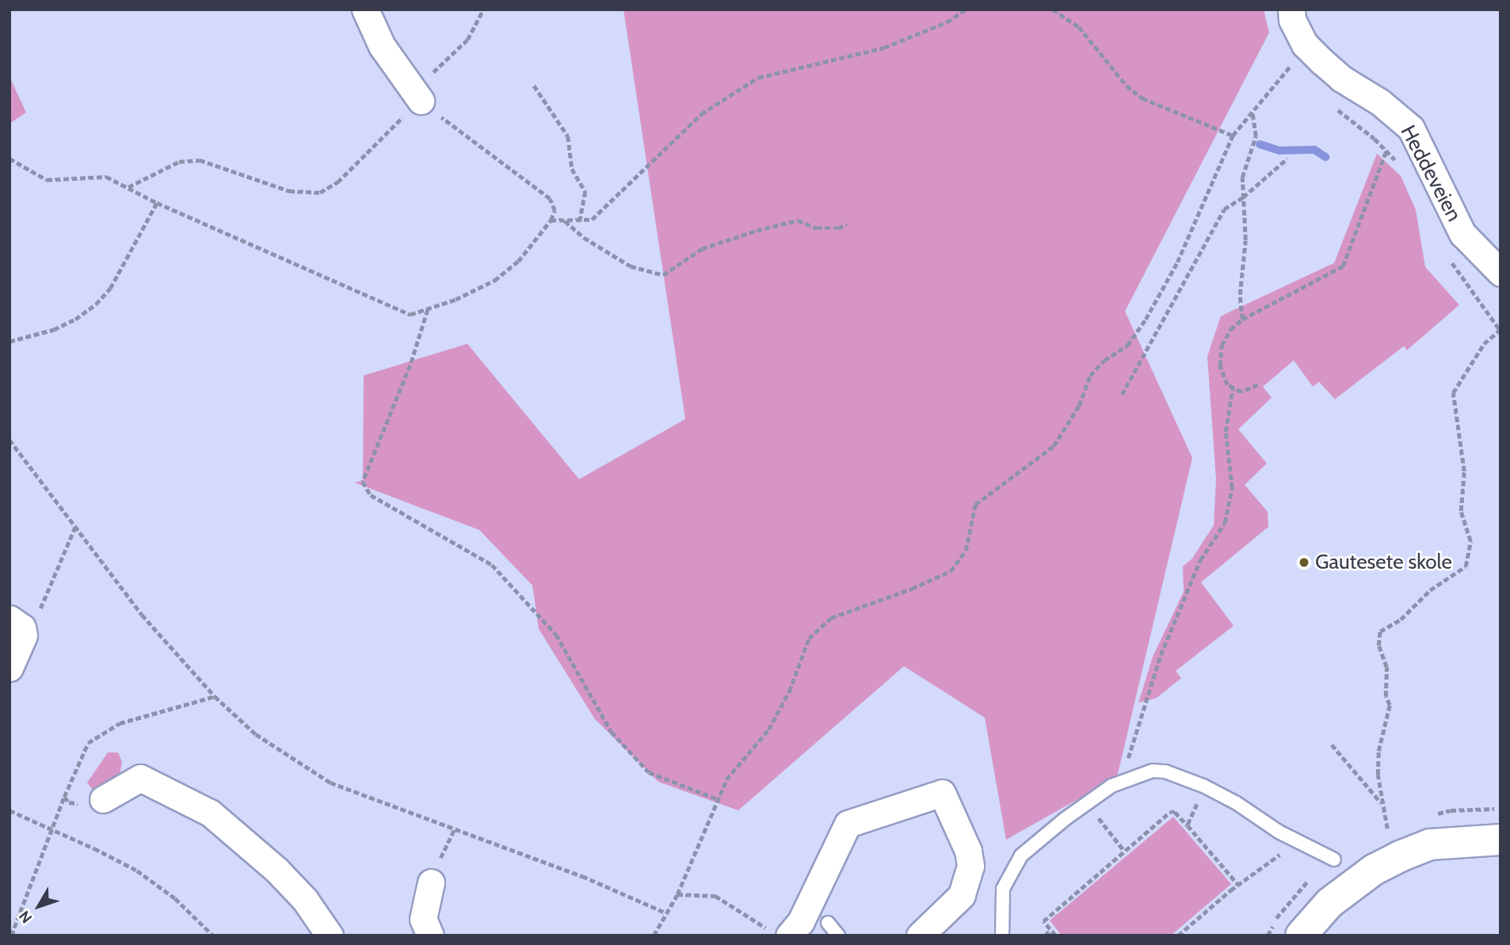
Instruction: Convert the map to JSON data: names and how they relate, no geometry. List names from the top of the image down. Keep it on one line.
{"streets":{"street":["Heddeveien"]},"places":["Gautesete skole"],"north":"bottom left"}
